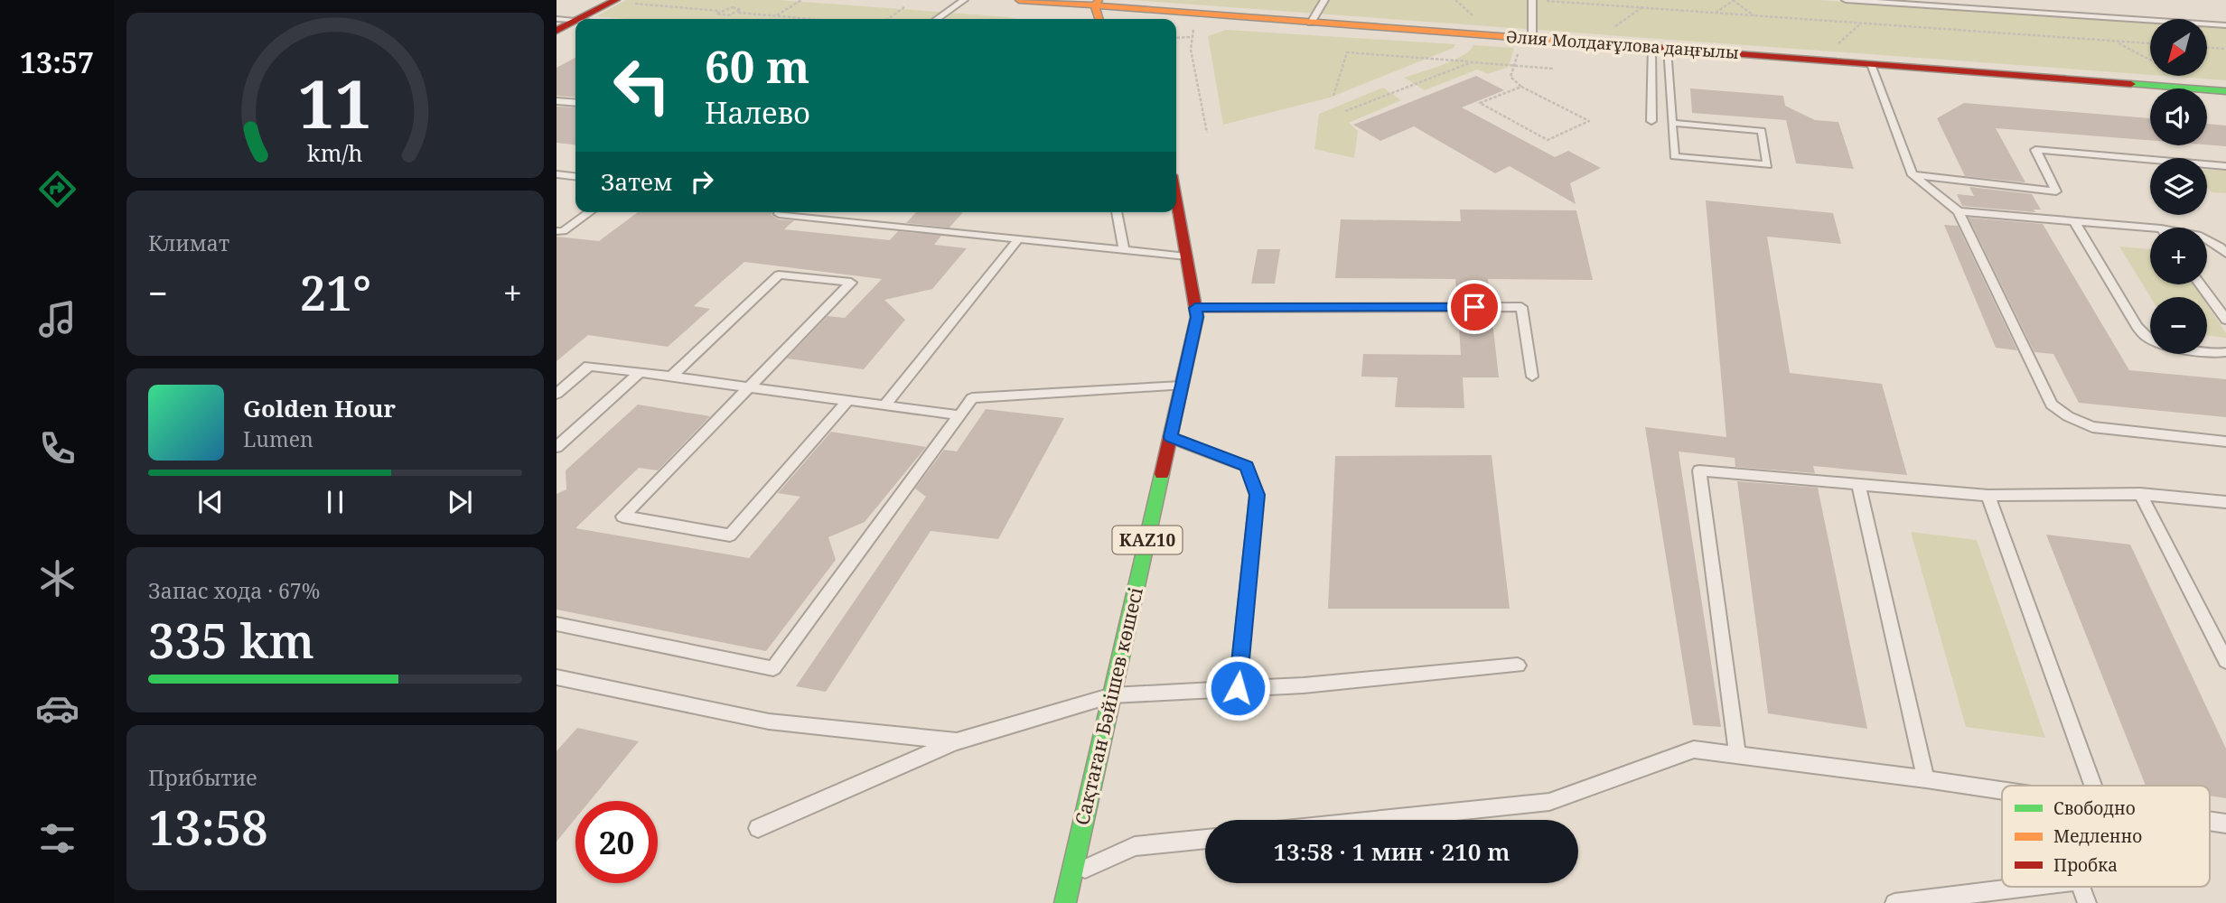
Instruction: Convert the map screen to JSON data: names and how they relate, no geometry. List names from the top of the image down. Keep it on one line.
{"streets":{"main road":["Әлия Молдағұлова даңғылы","KAZ10","Сақтаған Бәйішев көшесі"]},"legend":["Свободно","Медленно","Пробка"],"north":"bottom left","page":{"tabs":"13:57","map_buttons":["+","−"],"turn":["60 m","Налево"],"then":"Затем","tile":["Климат",["Запас хода · 67%","335 km"],["Прибытие","13:58"]],"heat":["−","21°","+"],"song":["Golden Hour","Lumen"],"limit":"20","trip":"13:58 · 1 мин · 210 m","gauge":["11","km/h"]}}
